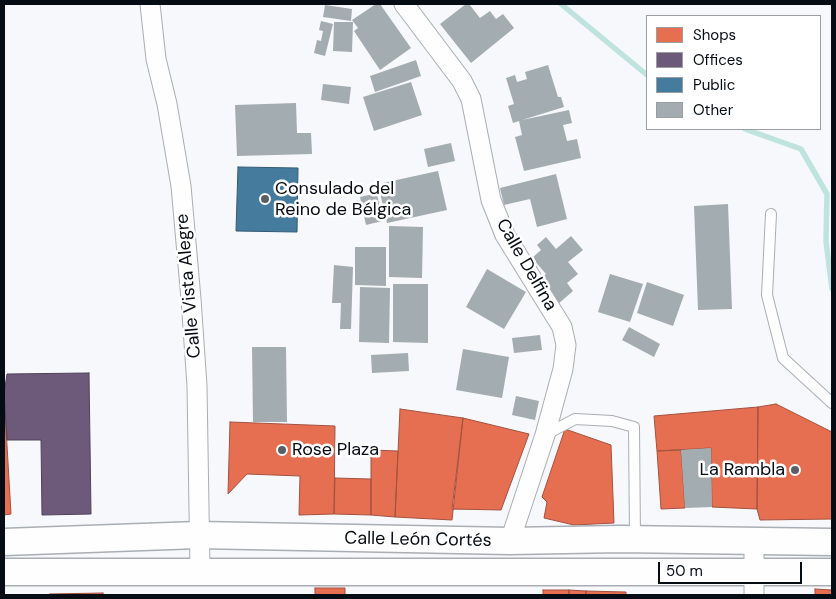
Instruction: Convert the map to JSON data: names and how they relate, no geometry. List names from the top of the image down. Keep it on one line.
{"streets":{"main road":["Calle León Cortés"],"street":["Calle Delfina","Calle Vista Alegre"]},"crossings":[["Calle Delfina","Calle León Cortés"],["Calle Vista Alegre","Calle León Cortés"]],"places":["Consulado del Reino de Bélgica","Rose Plaza","La Rambla"],"legend":["Shops","Offices","Public","Other"],"scale_bar":"50 m"}
